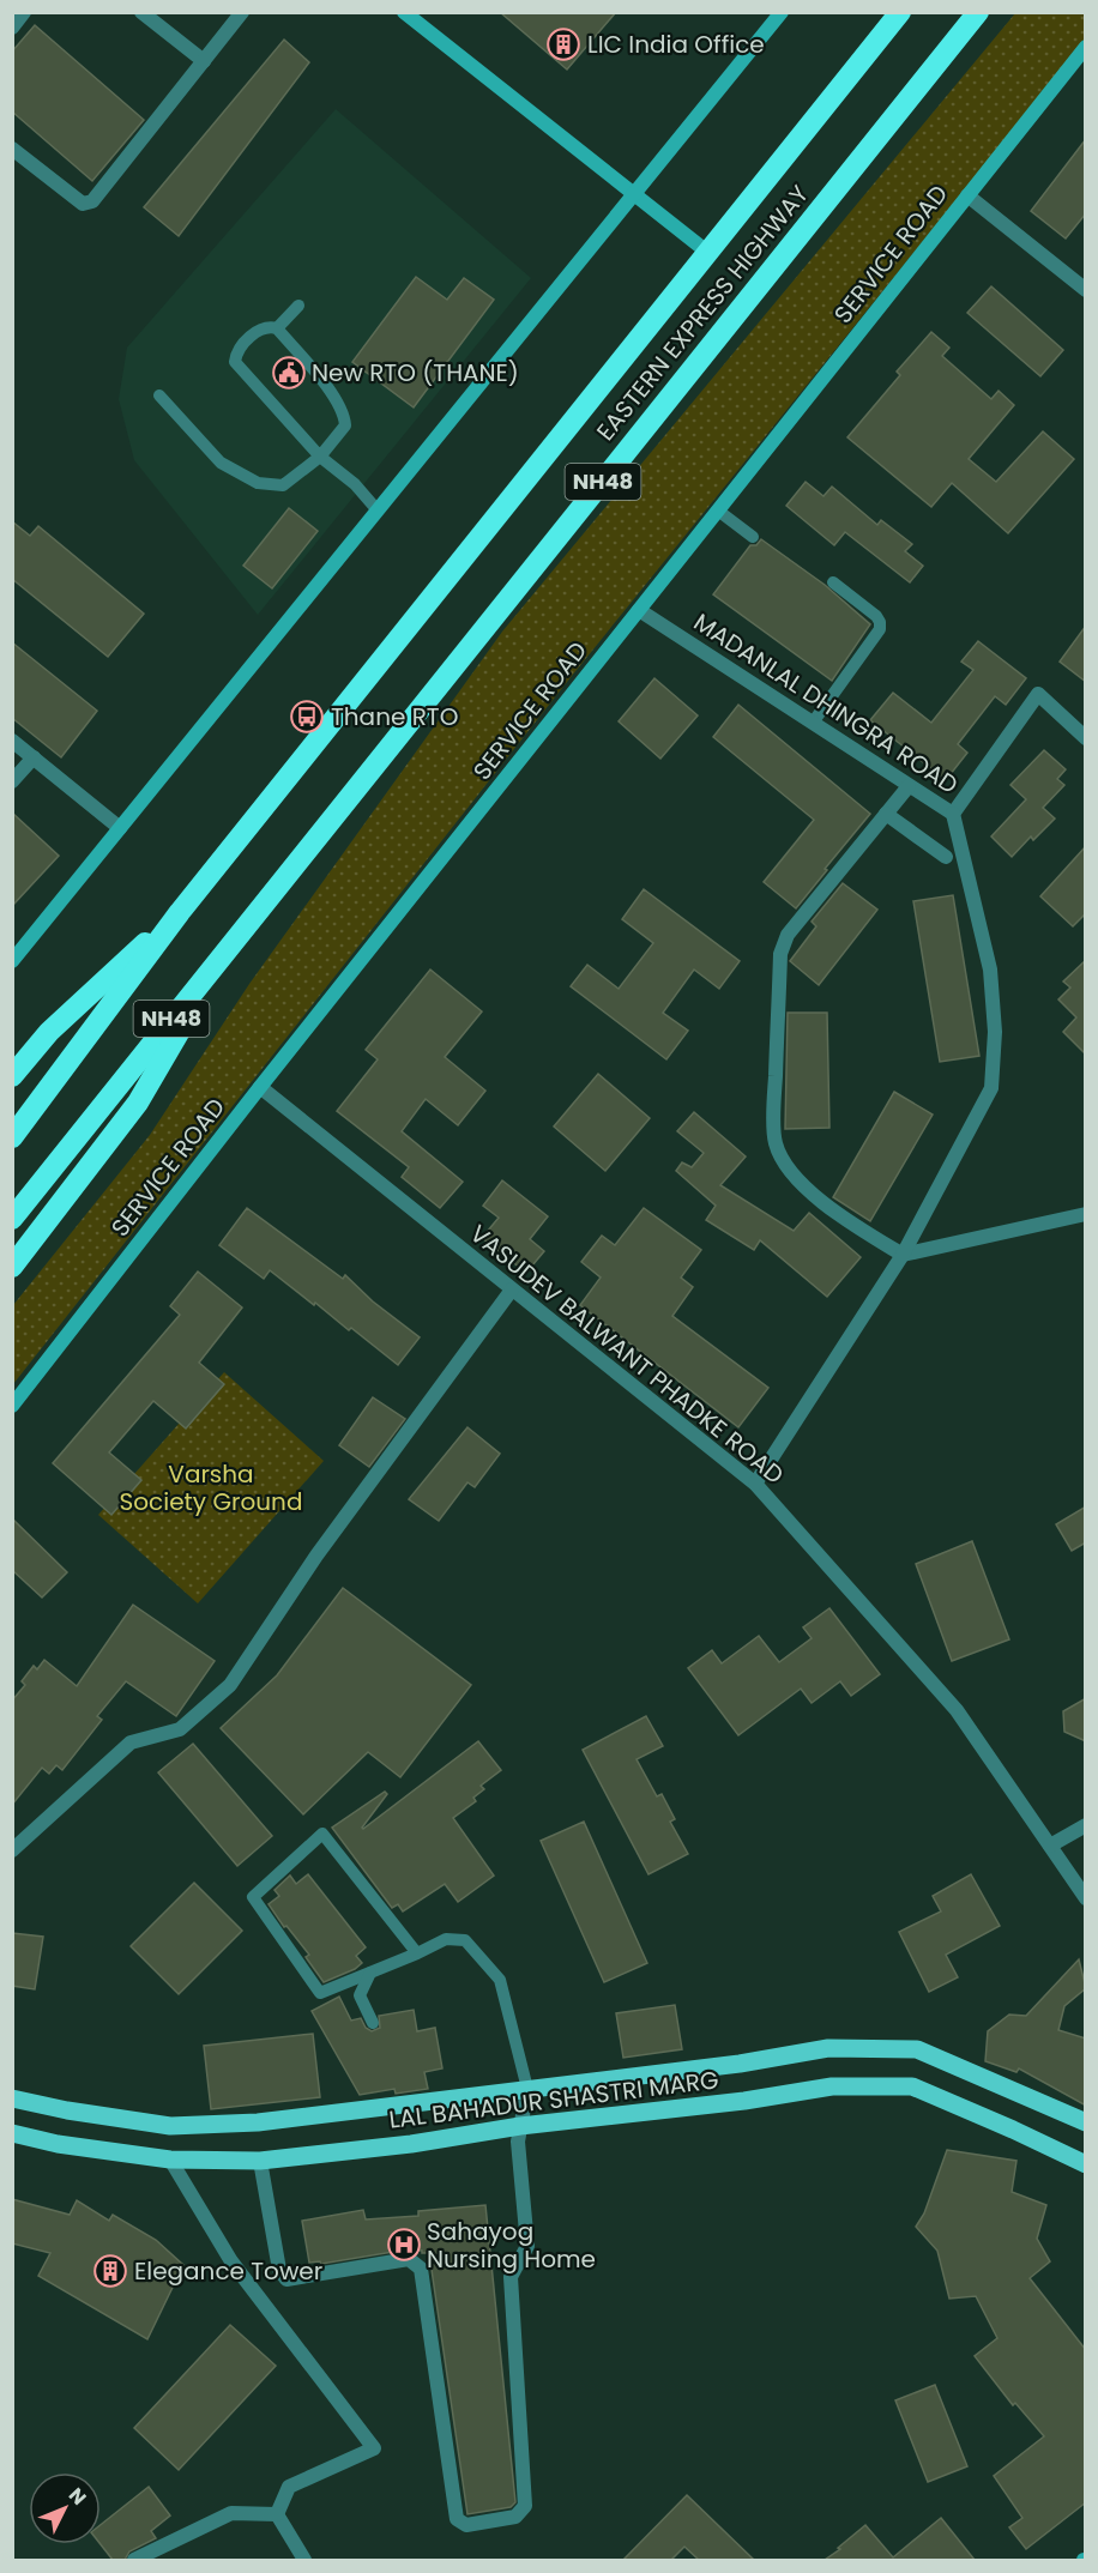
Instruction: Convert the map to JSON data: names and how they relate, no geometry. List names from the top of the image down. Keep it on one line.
{"streets":{"highway":["EASTERN EXPRESS HIGHWAY","NH48"],"main road":["LAL BAHADUR SHASTRI MARG"],"street":["SERVICE ROAD","MADANLAL DHINGRA ROAD","VASUDEV BALWANT PHADKE ROAD"]},"crossings":[["SERVICE ROAD","MADANLAL DHINGRA ROAD"],["SERVICE ROAD","VASUDEV BALWANT PHADKE ROAD"],["EASTERN EXPRESS HIGHWAY","NH48"]],"parks":["Varsha Society Ground"],"places":{"building":["LIC India Office","Elegance Tower"],"public building":["New RTO (THANE)"],"bus stop":["Thane RTO"],"hospital":["Sahayog Nursing Home"]},"north":"top right"}
